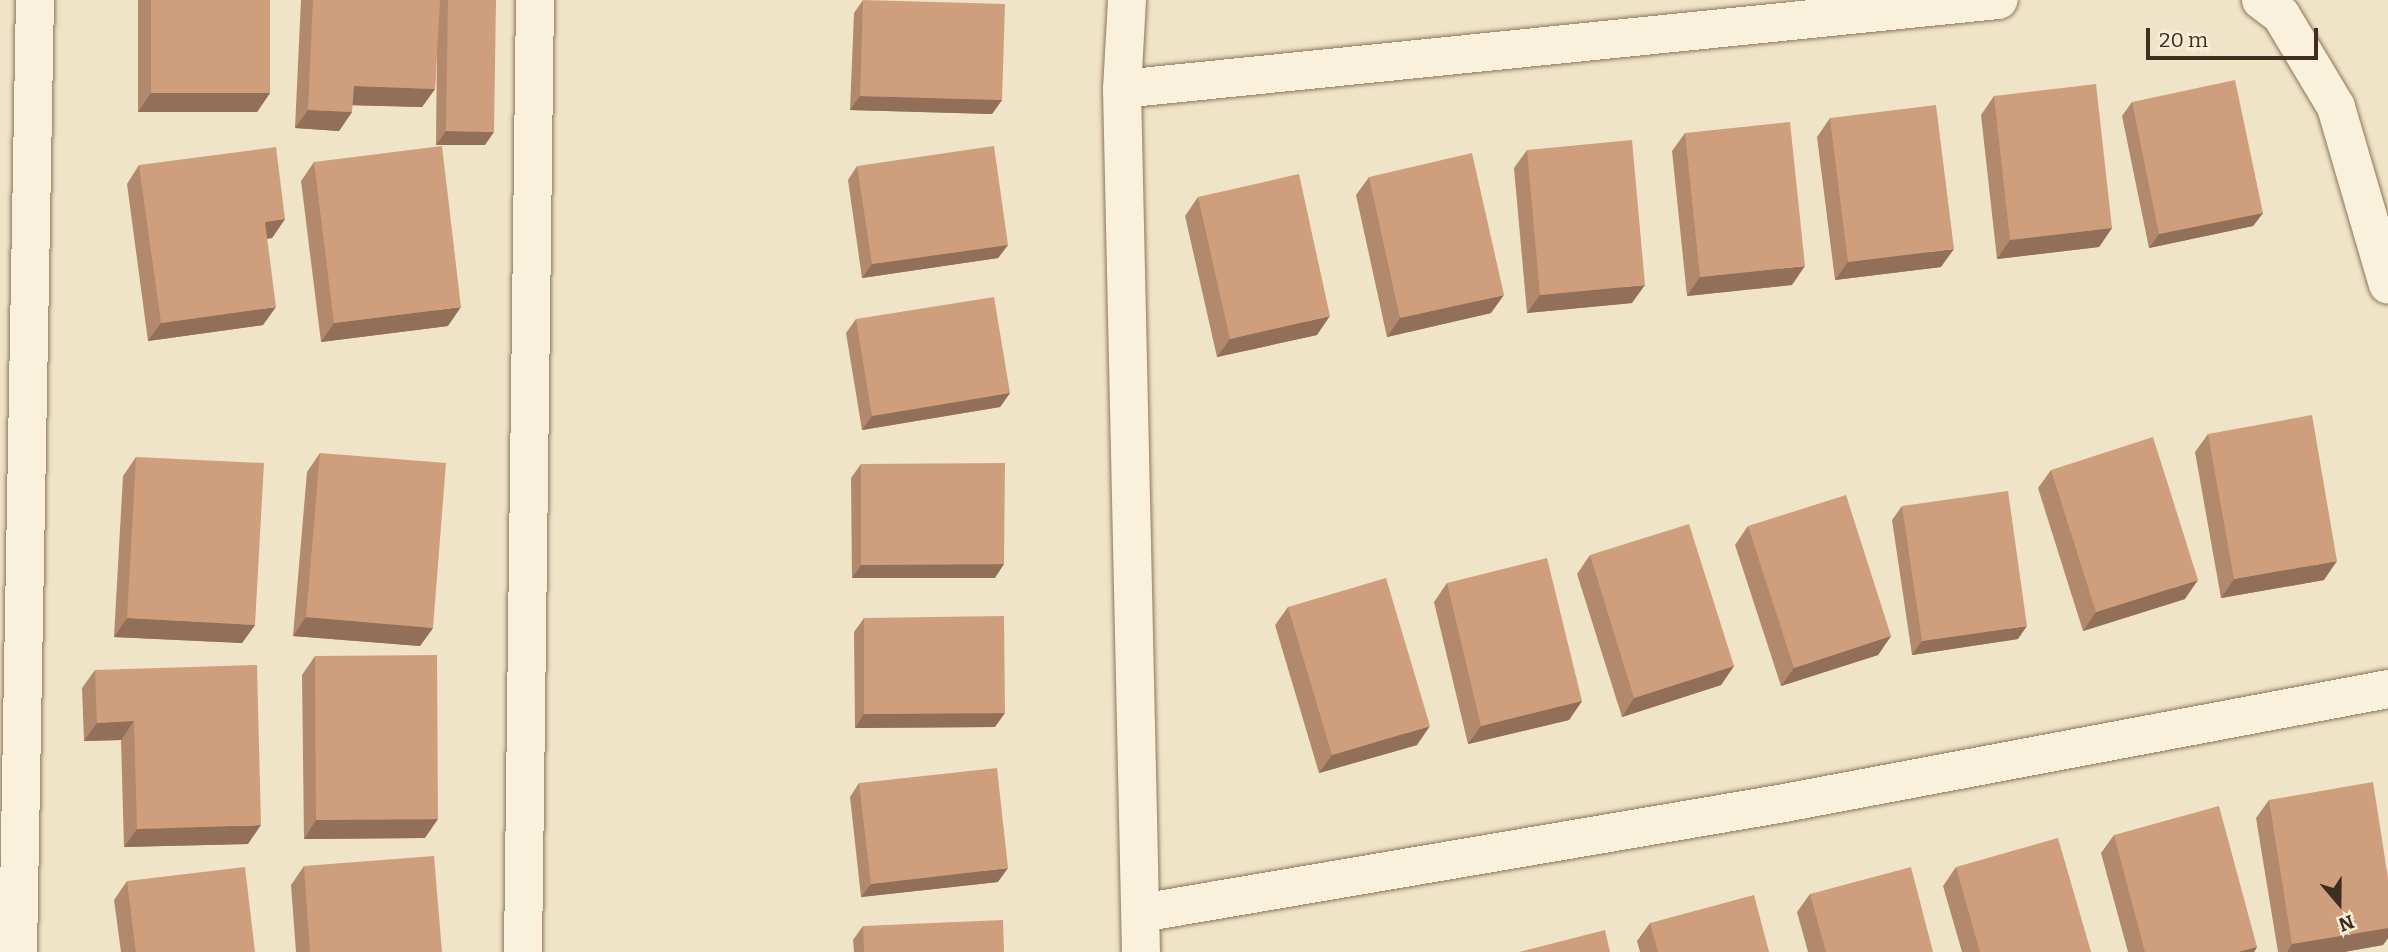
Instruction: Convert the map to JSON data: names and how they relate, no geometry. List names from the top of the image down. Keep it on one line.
{"scale_bar":"20 m","north":"bottom"}
